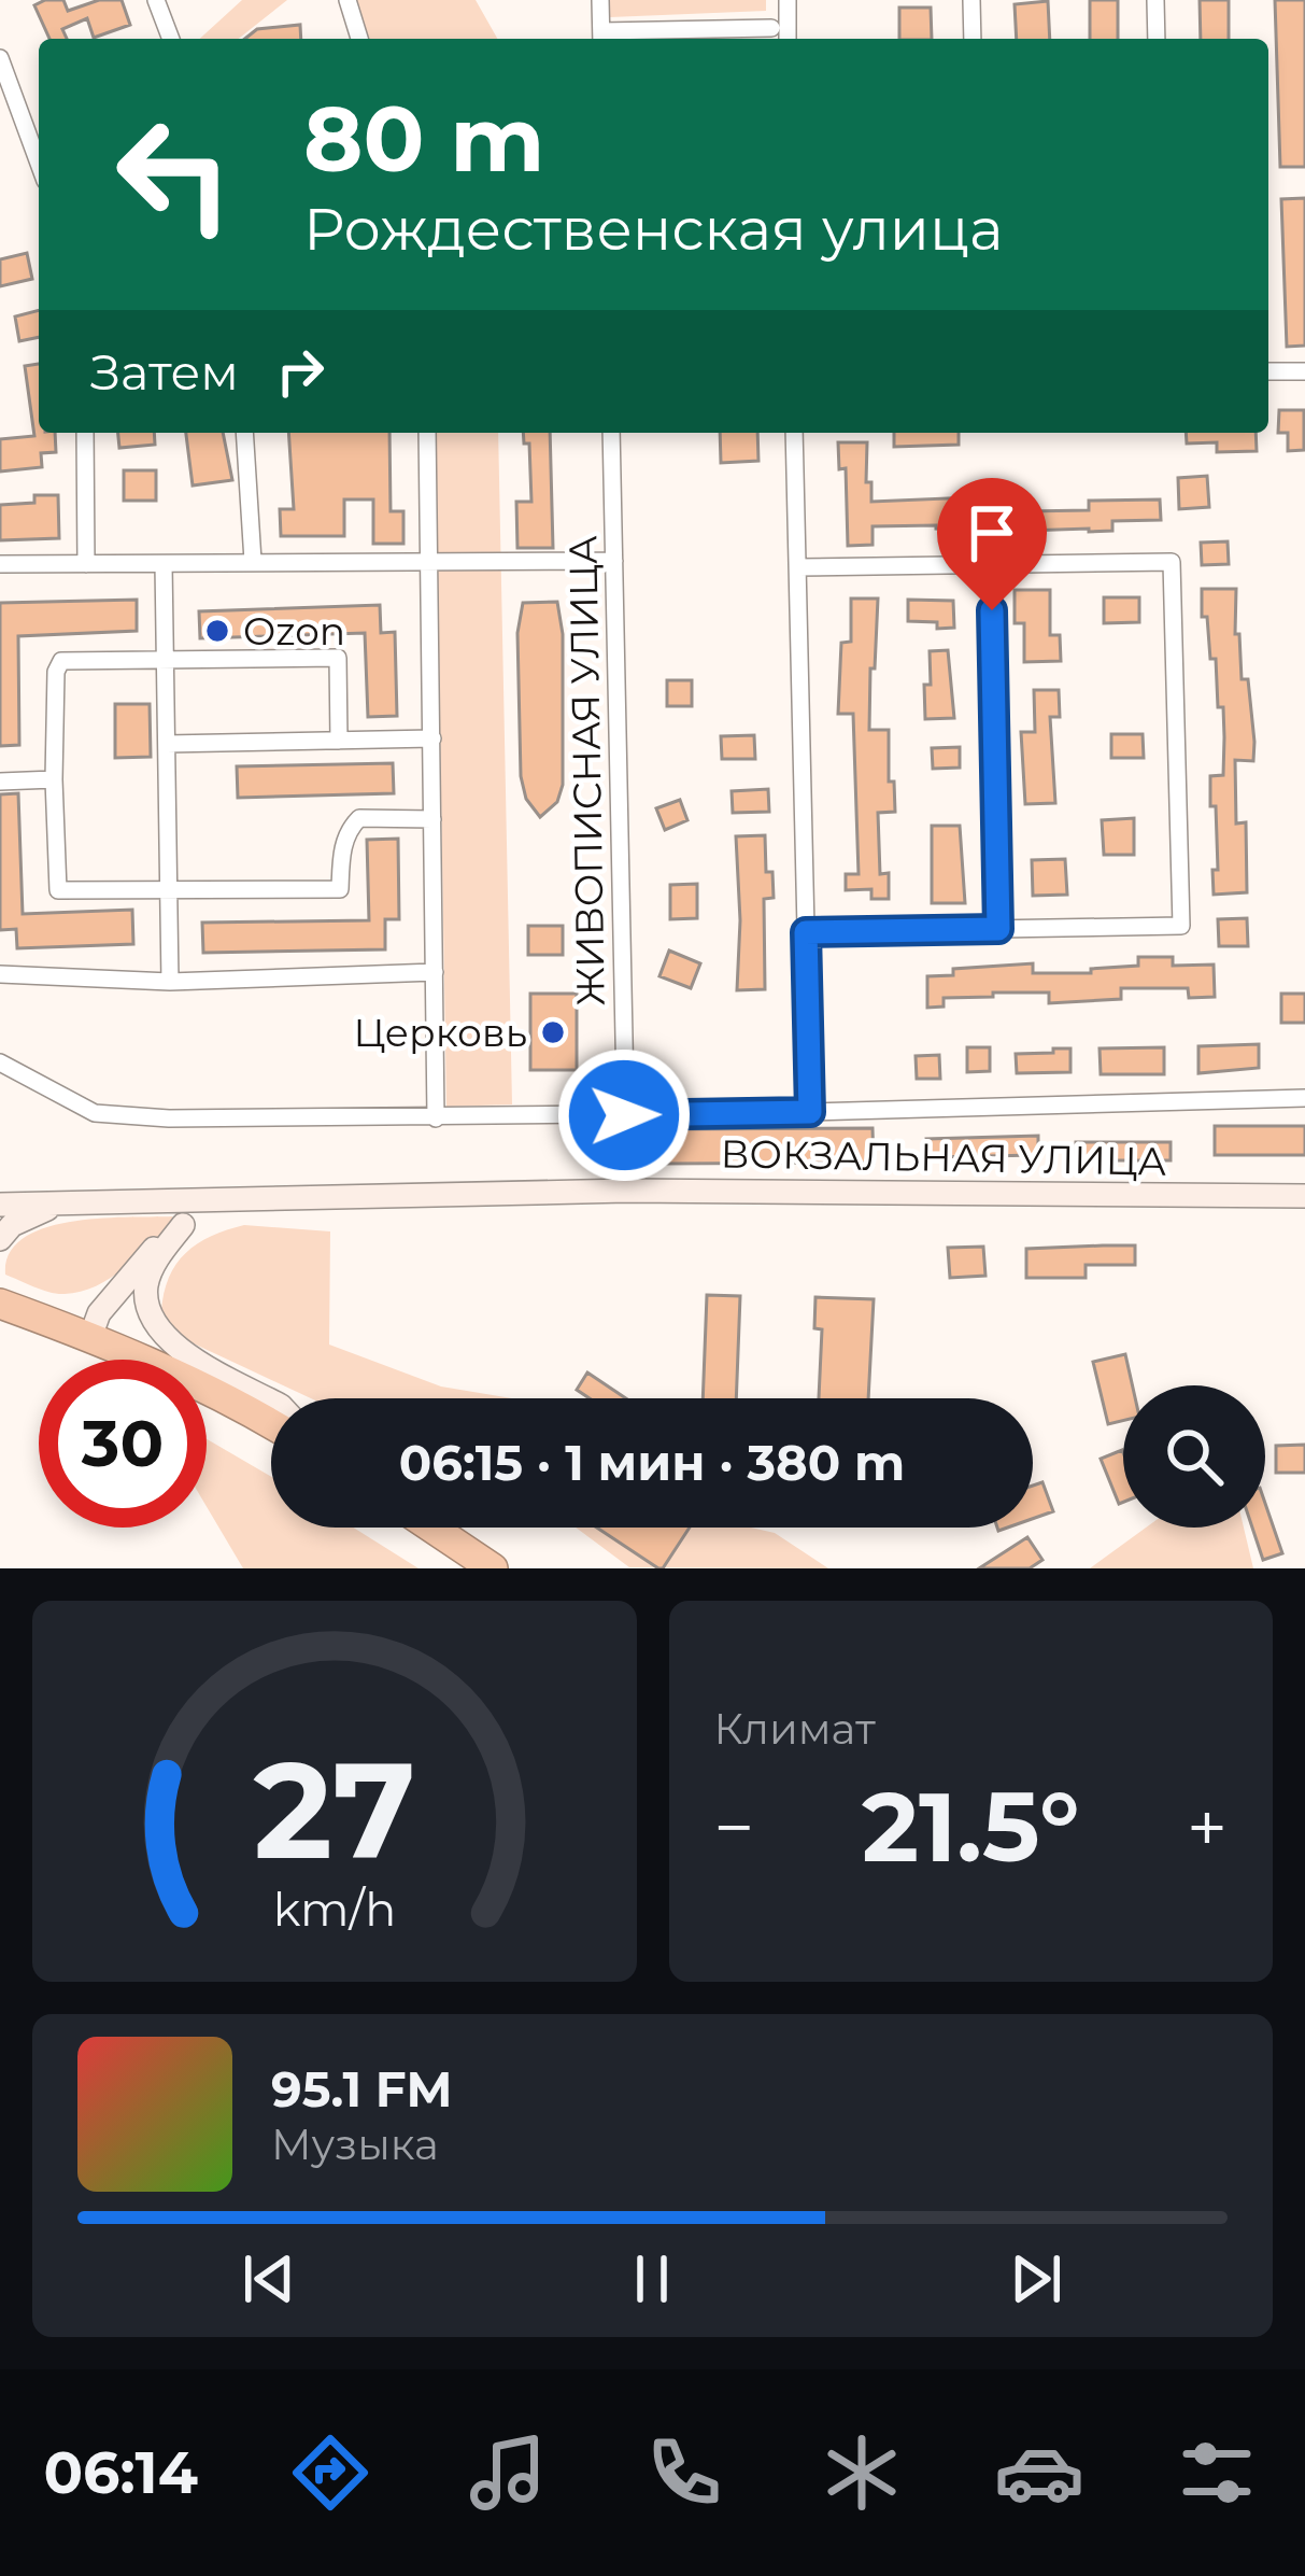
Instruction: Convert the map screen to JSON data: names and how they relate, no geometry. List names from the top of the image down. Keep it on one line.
{"streets":{"main road":["ВОКЗАЛЬНАЯ УЛИЦА"],"street":["ЖИВОПИСНАЯ УЛИЦА"]},"crossings":[["ЖИВОПИСНАЯ УЛИЦА","ВОКЗАЛЬНАЯ УЛИЦА"]],"places":["Ozon","Церковь"],"page":{"turn":["80 m","Рождественская улица"],"then":"Затем","limit":"30","trip":"06:15 · 1 мин · 380 m","tile":"Климат","heat":["−","21.5°","+"],"song":["95.1 FM","Музыка"],"tabs":"06:14","gauge":["27","km/h"]}}
